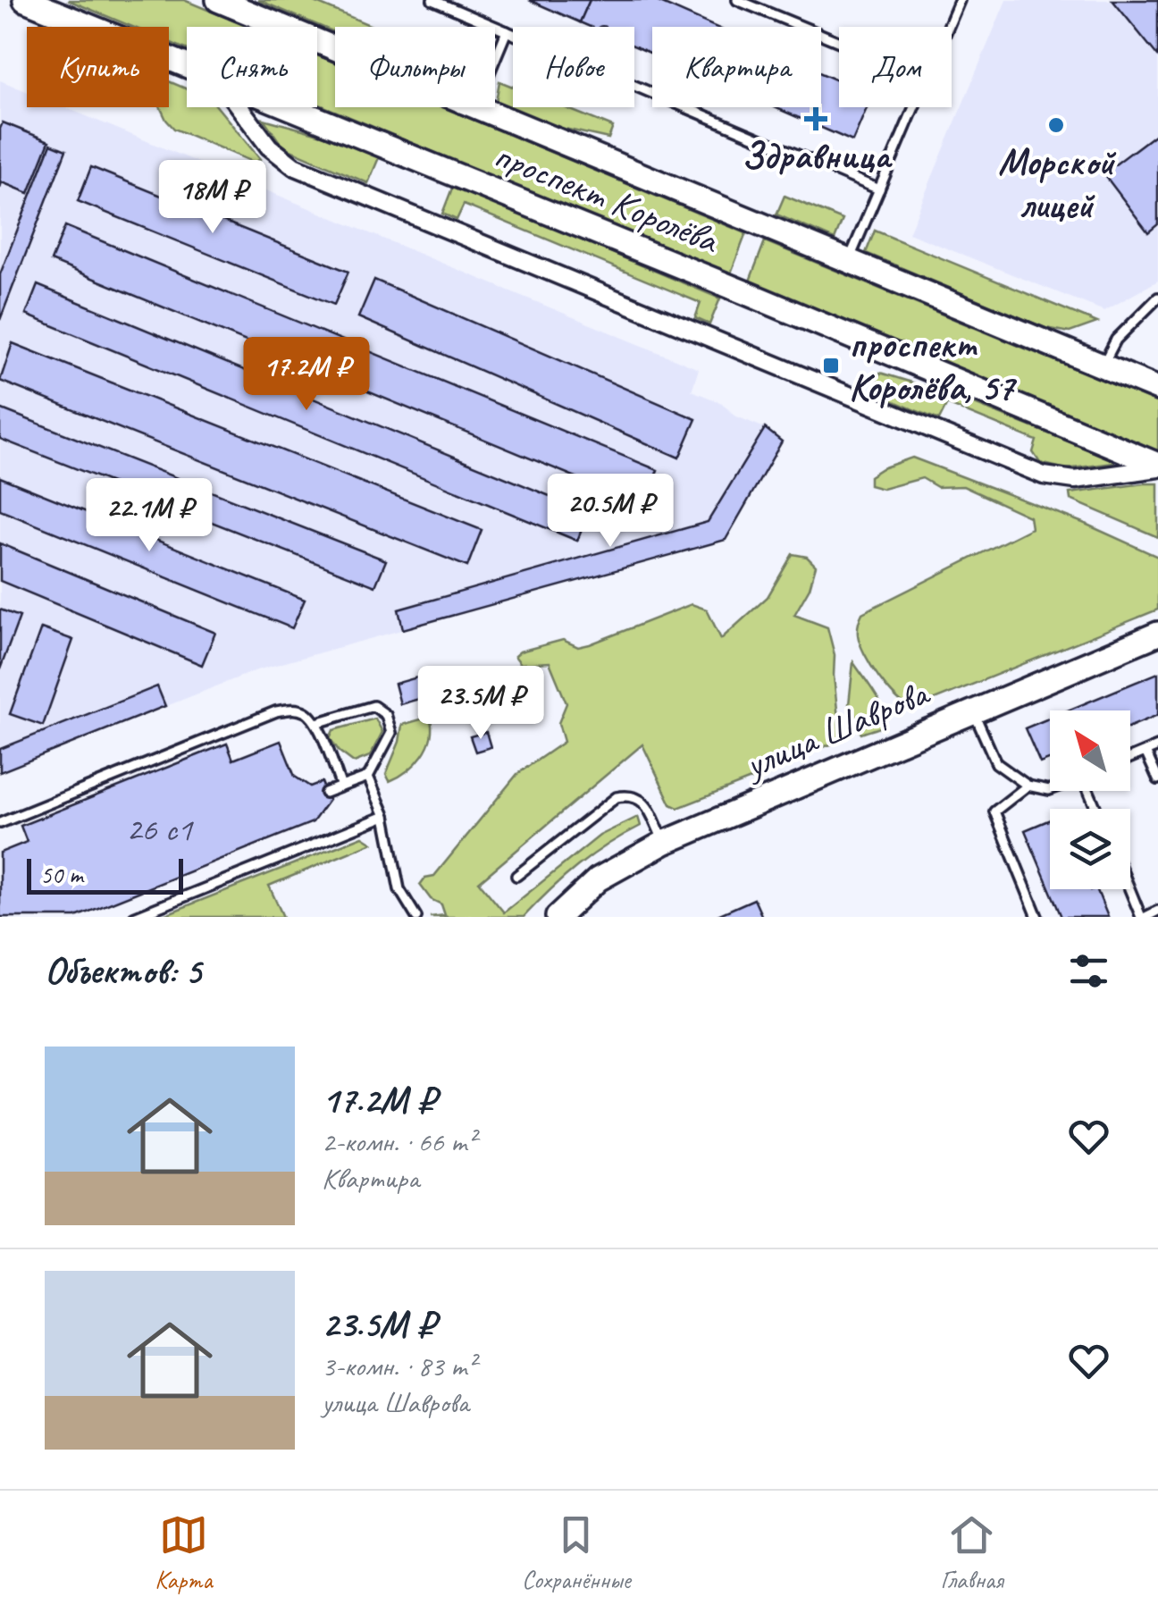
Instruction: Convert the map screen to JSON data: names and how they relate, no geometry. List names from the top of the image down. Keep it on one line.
{"streets":{"street":["проспект Королёва","улица Шаврова"]},"places":{"health":["Здравница"],"other":["Морской лицей"],"transit":["проспект Королёва, 57"]},"house_numbers":["26 c1"],"scale_bar":"50 m","north":"top left","page":{"chip":["Купить","Снять","Фильтры","Новое","Квартира","Дом"],"price":["18M ₽","17.2M ₽","20.5M ₽","22.1M ₽","23.5M ₽"],"scale":"50 m","heading":"Объектов: 5","list":[{"name":"17.2M ₽","note":"2-комн. · 66 m² · Квартира"},{"name":"23.5M ₽","note":"3-комн. · 83 m² · улица Шаврова"}],"tabs":["Карта","Сохранённые","Главная"]}}
